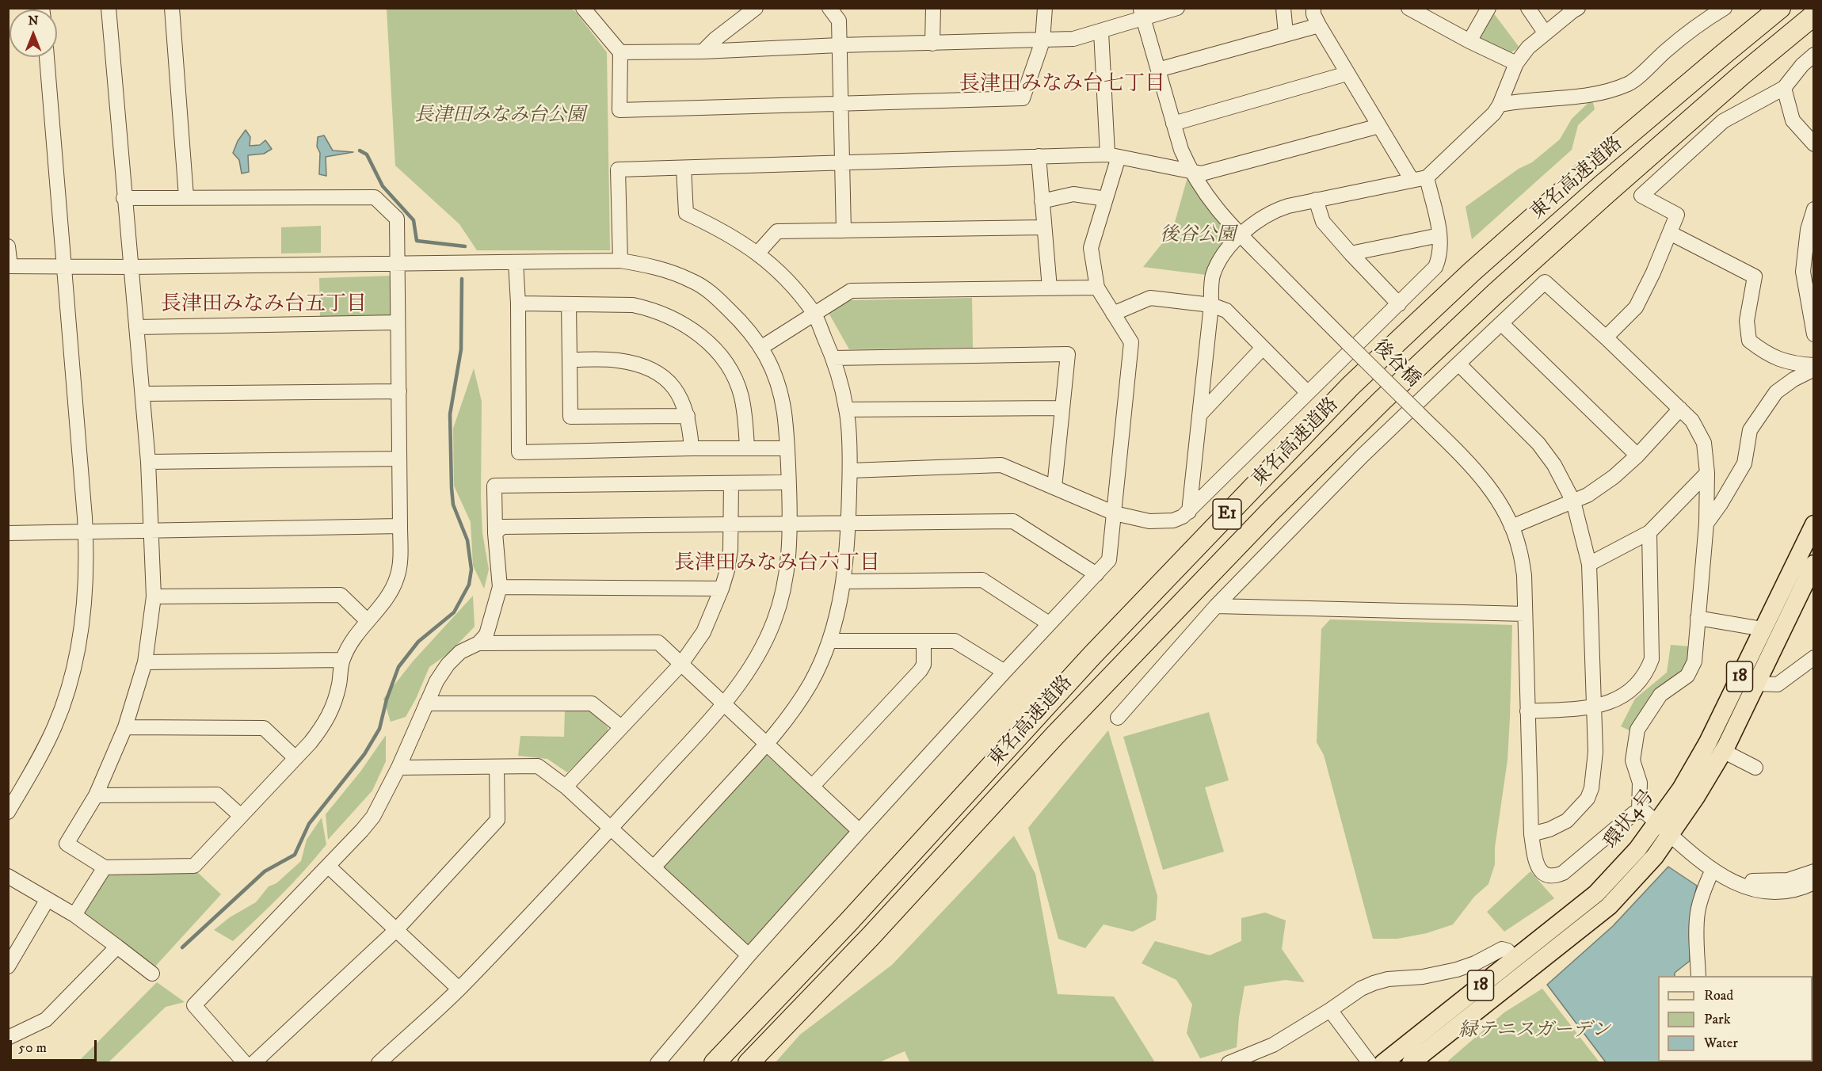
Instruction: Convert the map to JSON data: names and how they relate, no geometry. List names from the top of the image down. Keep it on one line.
{"streets":{"highway":["東名高速道路","E1"],"main road":["18","環状4号"],"street":["後谷橋"]},"districts":["長津田みなみ台七丁目","長津田みなみ台五丁目","長津田みなみ台六丁目"],"parks":["長津田みなみ台公園","後谷公園","緑テニスガーデン"],"legend":["Road","Park","Water"],"scale_bar":"50 m","north":"top"}
